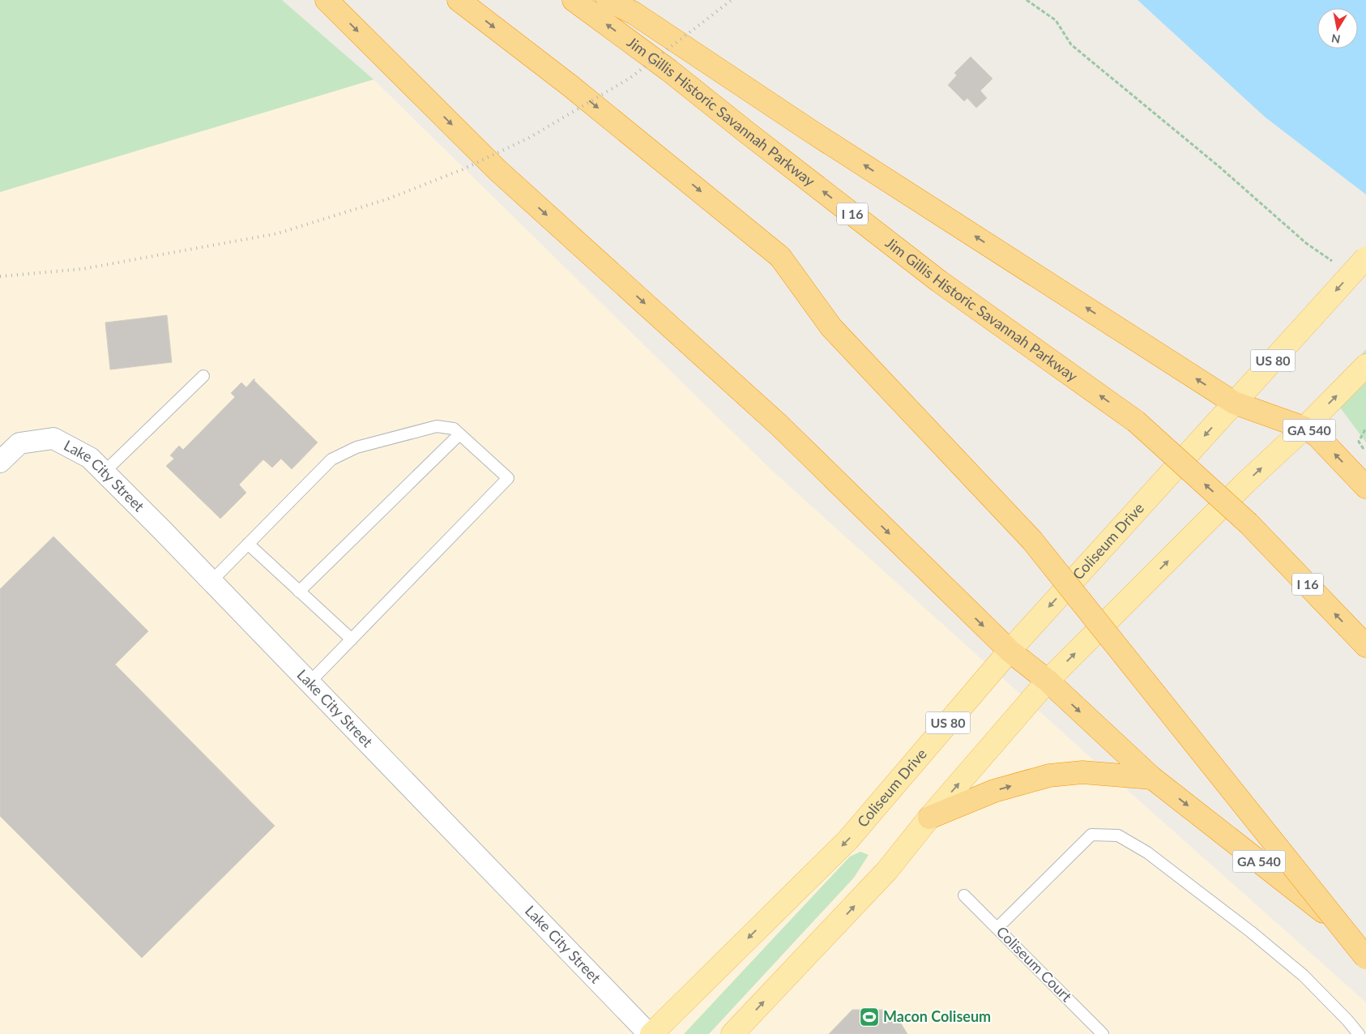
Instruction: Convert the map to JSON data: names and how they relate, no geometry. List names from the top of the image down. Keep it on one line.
{"streets":{"highway":["Jim Gillis Historic Savannah Parkway","I 16","GA 540"],"main road":["US 80","Coliseum Drive"],"street":["Lake City Street"],"lane":["Coliseum Court"]},"crossings":[["US 80","GA 540"],["US 80","Coliseum Drive"],["GA 540","Coliseum Drive"],["Lake City Street","Coliseum Drive"]],"places":{"sports":["Macon Coliseum"]},"north":"bottom"}
